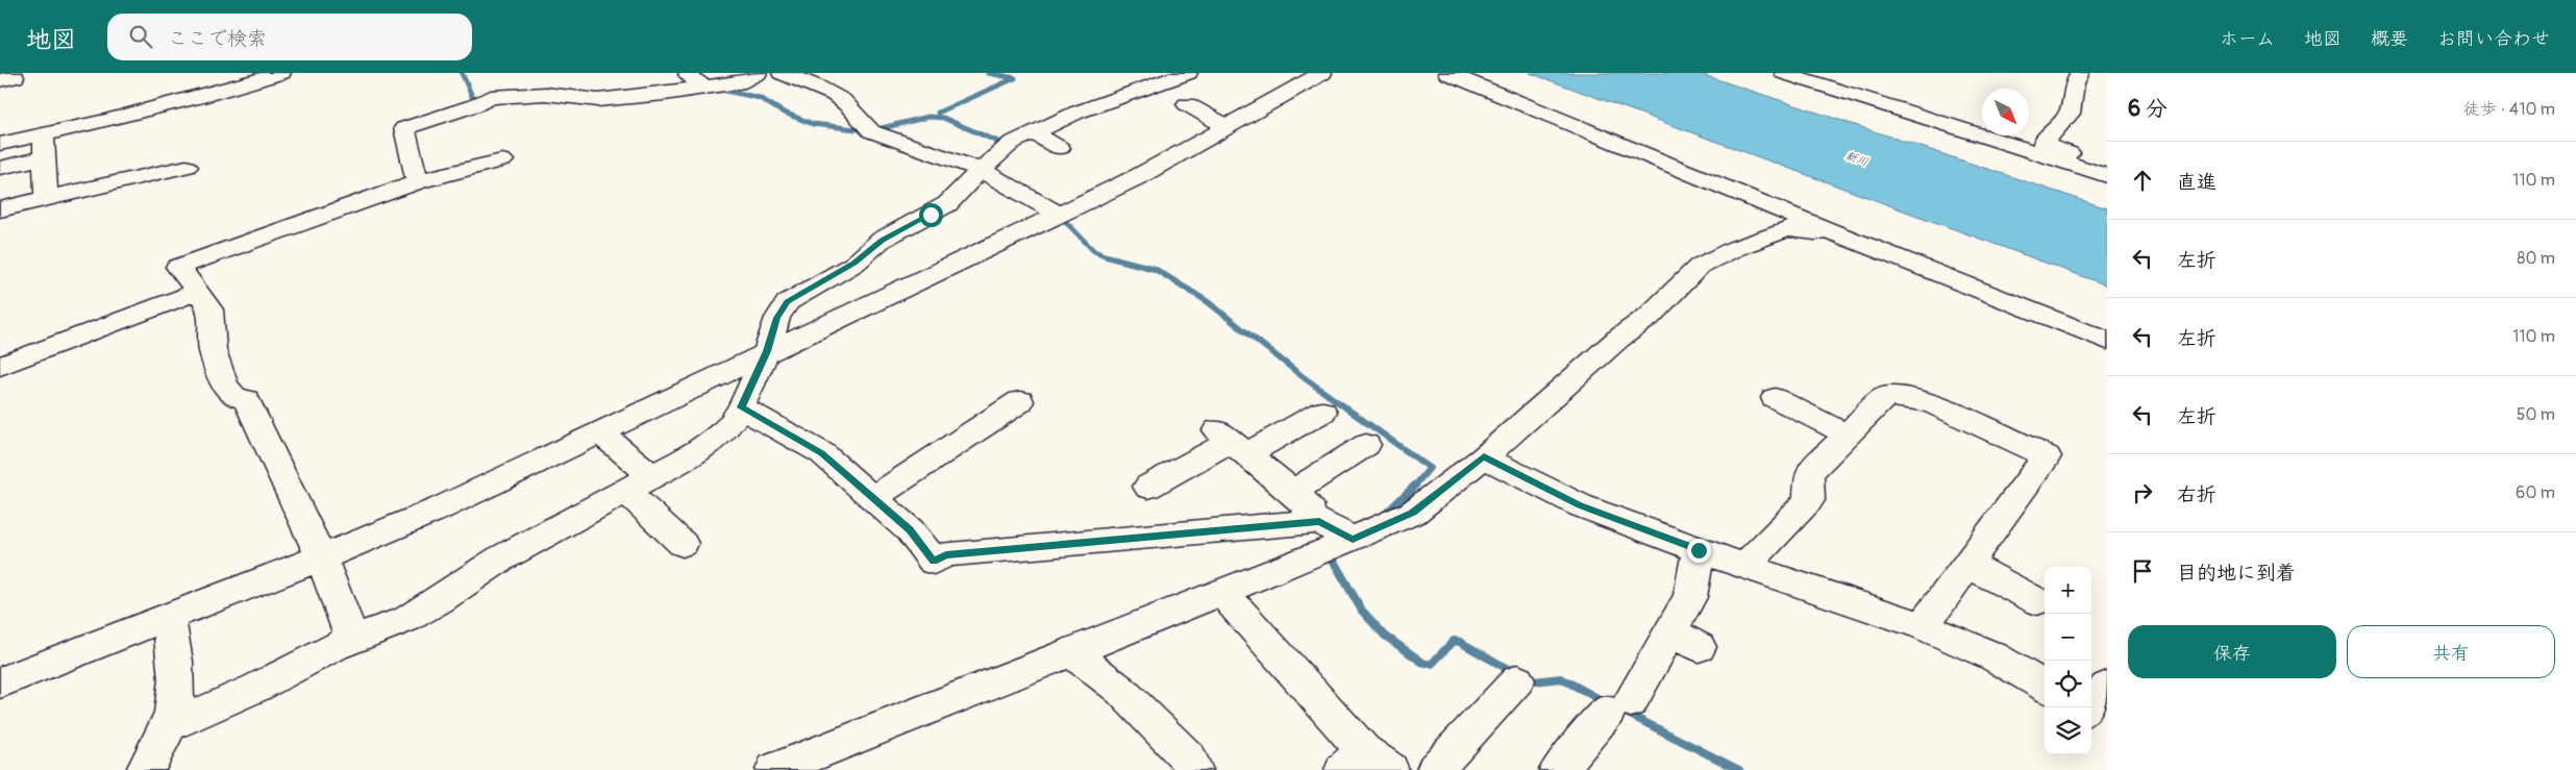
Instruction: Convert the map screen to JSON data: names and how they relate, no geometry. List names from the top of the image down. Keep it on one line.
{"water":["新川"],"north":"bottom right","page":{"header":"地図","search":"ここで検索","nav":["ホーム","地図","概要","お問い合わせ"],"heading":["6 分","徒歩 · 410 m"],"list":[["直進","110 m"],["左折","80 m"],["左折","110 m"],["左折","50 m"],["右折","60 m"],"目的地に到着"],"map_buttons":["+","−"],"buttons":["保存","共有"]}}
